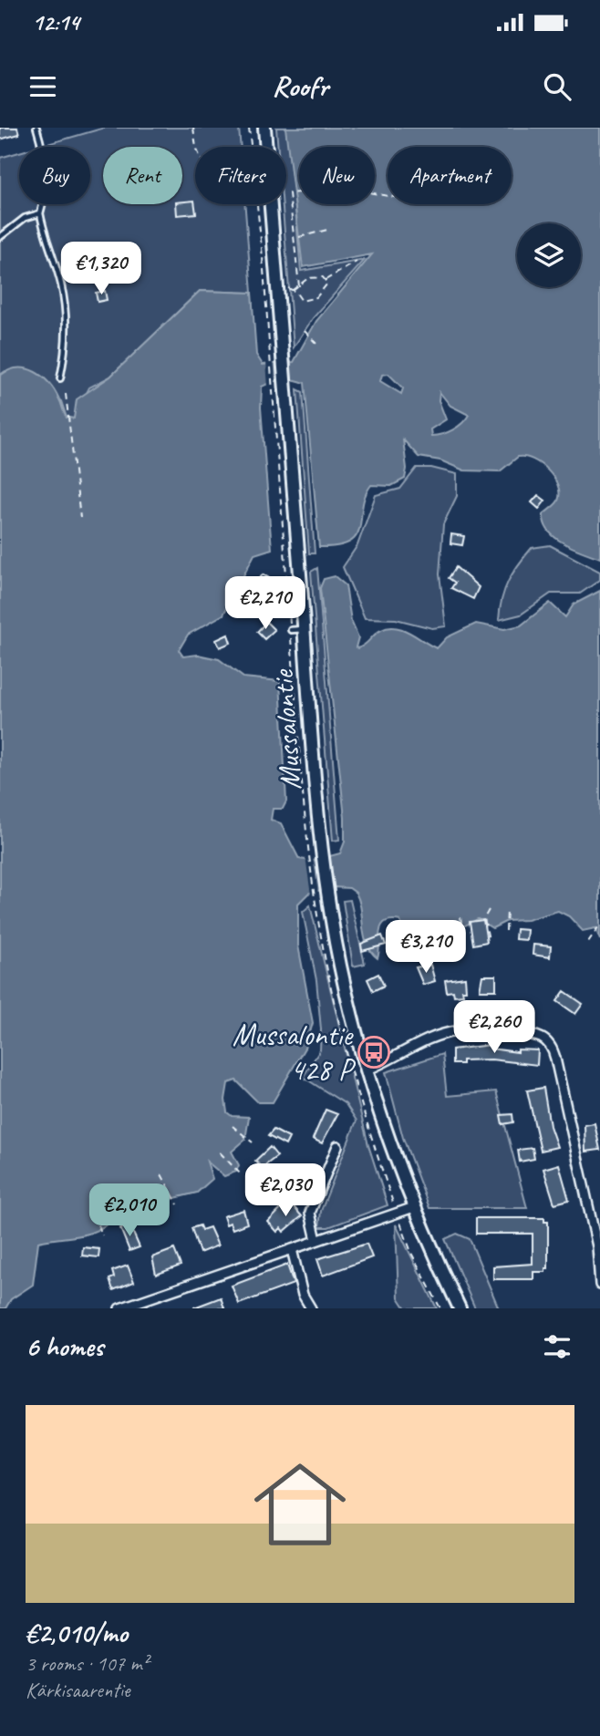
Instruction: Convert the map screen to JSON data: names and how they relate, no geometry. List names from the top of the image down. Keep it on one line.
{"streets":{"main road":["Mussalontie"]},"places":{"bus stop":["Mussalontie 428 P"]},"page":{"status":"12:14","header":"Roofr","chip":["Buy","Rent","Filters","New","Apartment"],"price":["€1,320","€2,210","€3,210","€2,260","€2,030","€2,010"],"heading":"6 homes","list":[{"name":"€2,010/mo","note":"3 rooms · 107 m² · Kärkisaarentie"}]}}
